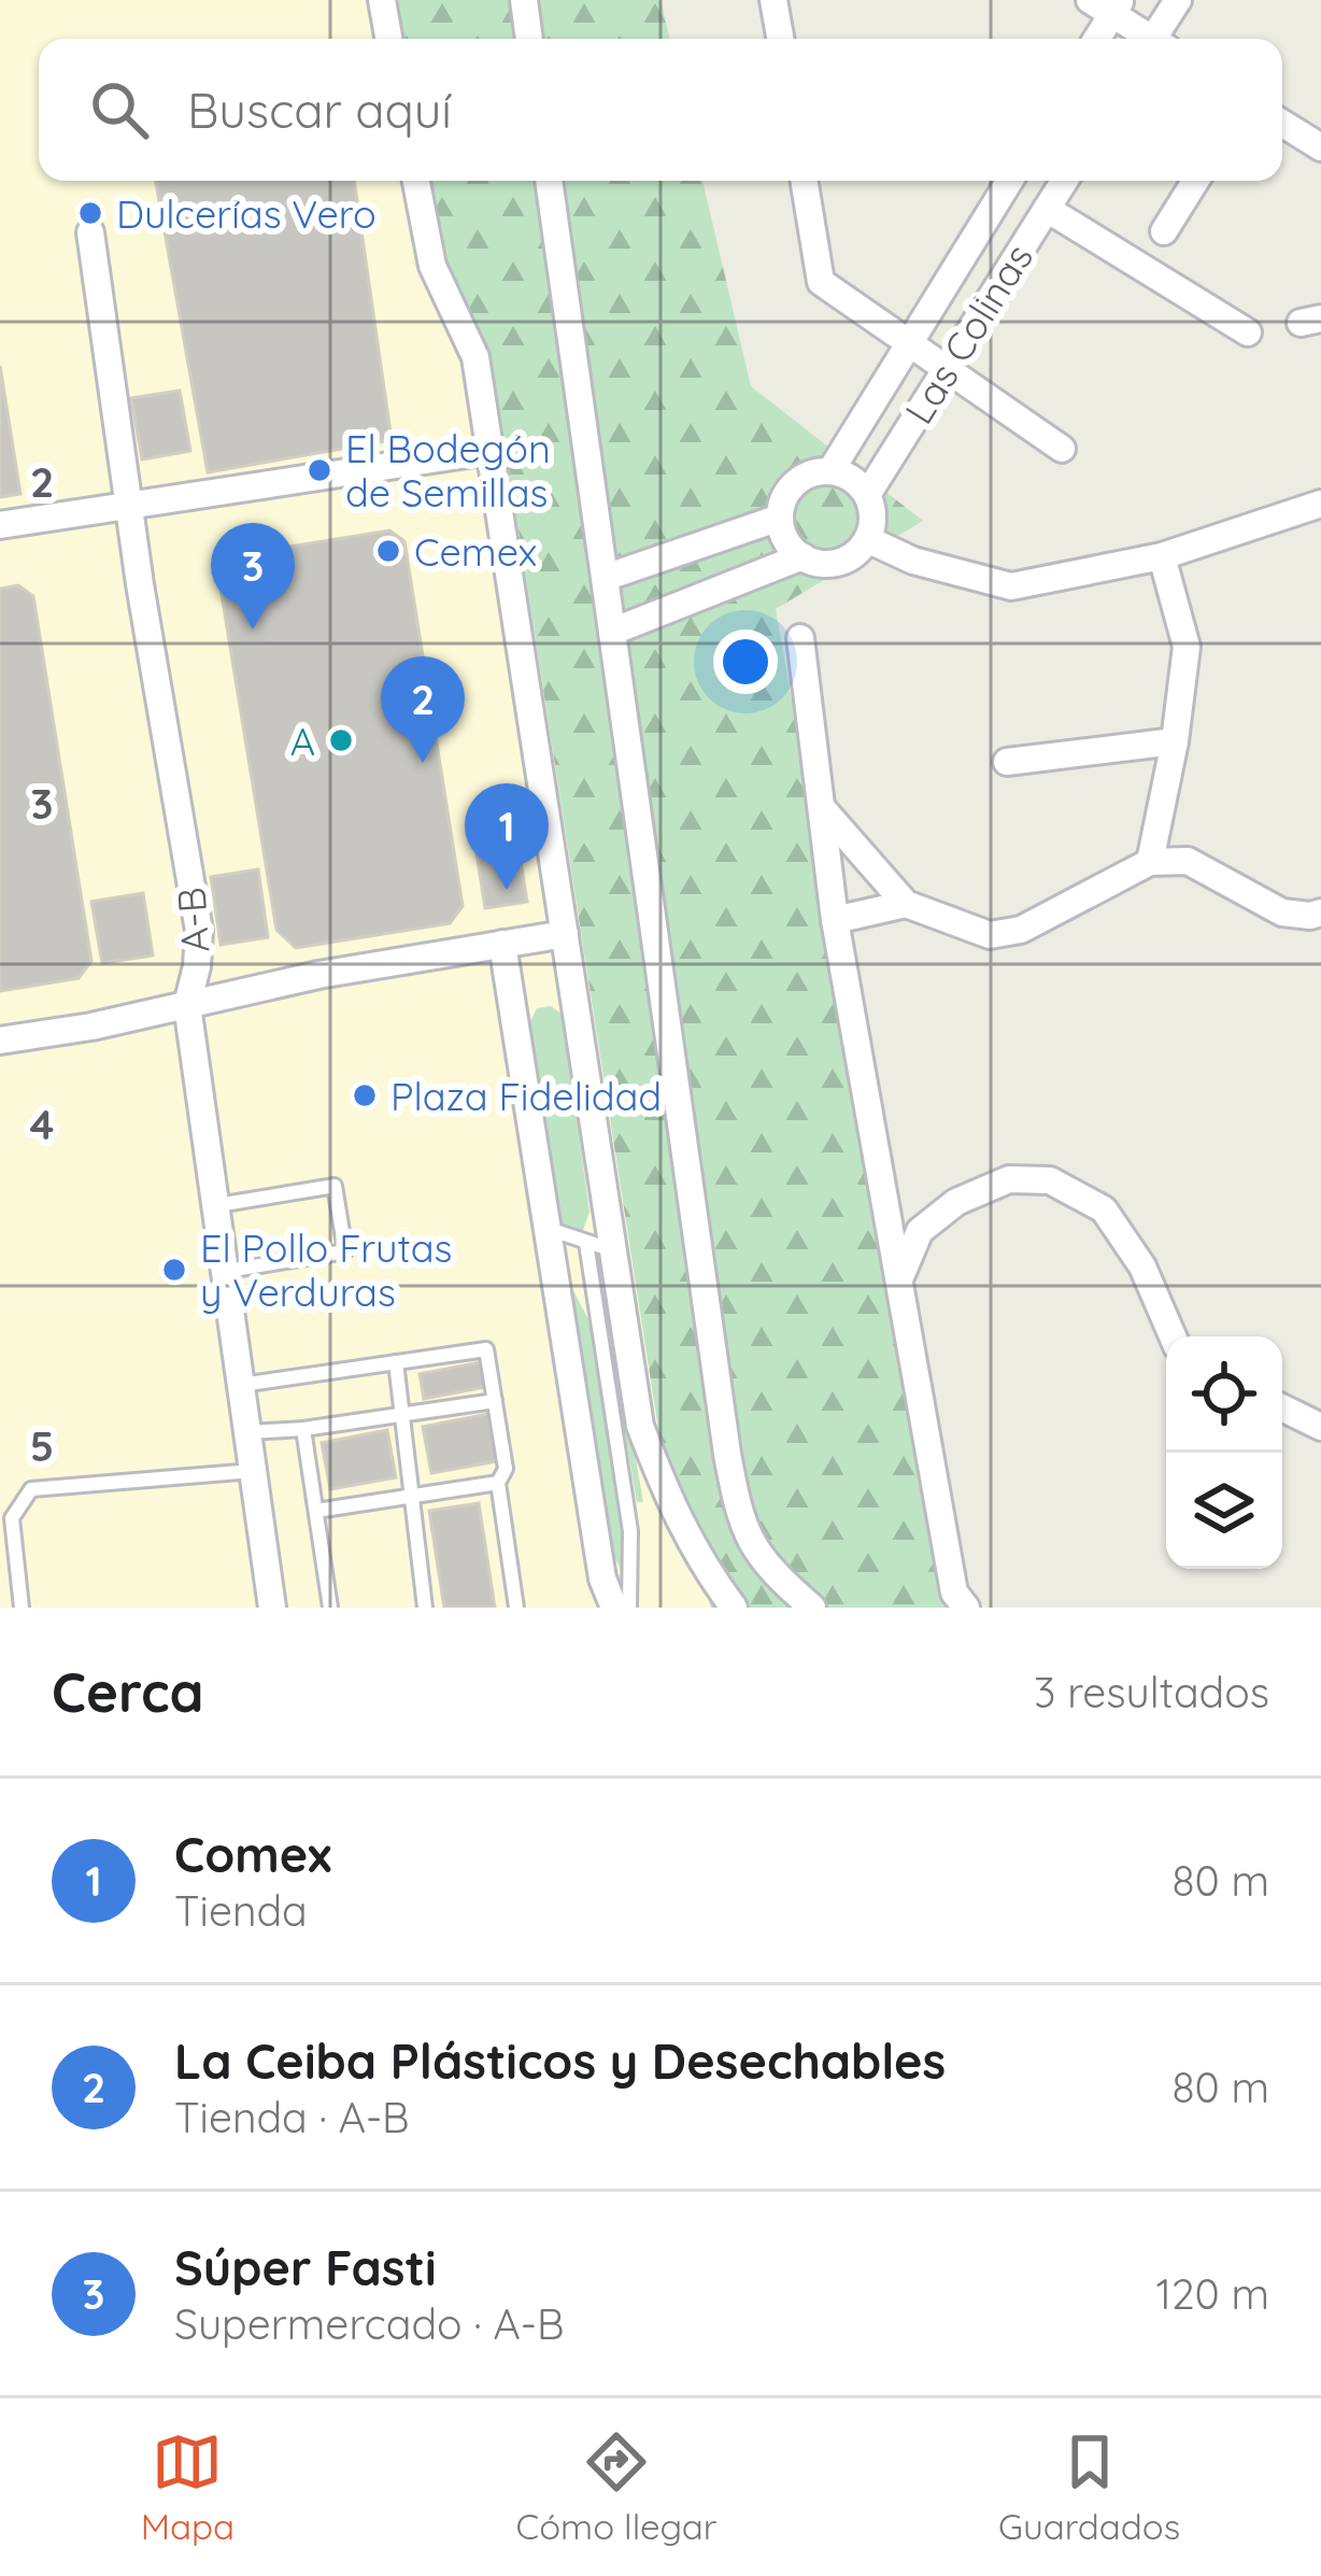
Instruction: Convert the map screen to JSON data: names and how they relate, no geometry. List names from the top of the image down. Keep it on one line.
{"streets":{"street":["Las Colinas","A-B"]},"places":["Dulcerías Vero","El Bodegón de Semillas","Cemex","A","Plaza Fidelidad","El Pollo Frutas y Verduras"],"page":{"search":"Buscar aquí","pins":["3","2","1"],"heading":["Cerca","3 resultados"],"list":[{"mark":"1","name":"Comex","note":"Tienda","value":"80 m"},{"mark":"2","name":"La Ceiba Plásticos y Desechables","note":"Tienda · A-B","value":"80 m"},{"mark":"3","name":"Súper Fasti","note":"Supermercado · A-B","value":"120 m"}],"nav":["Mapa","Cómo llegar","Guardados"]},"grid":{"rows":["2","3","4","5"]}}
